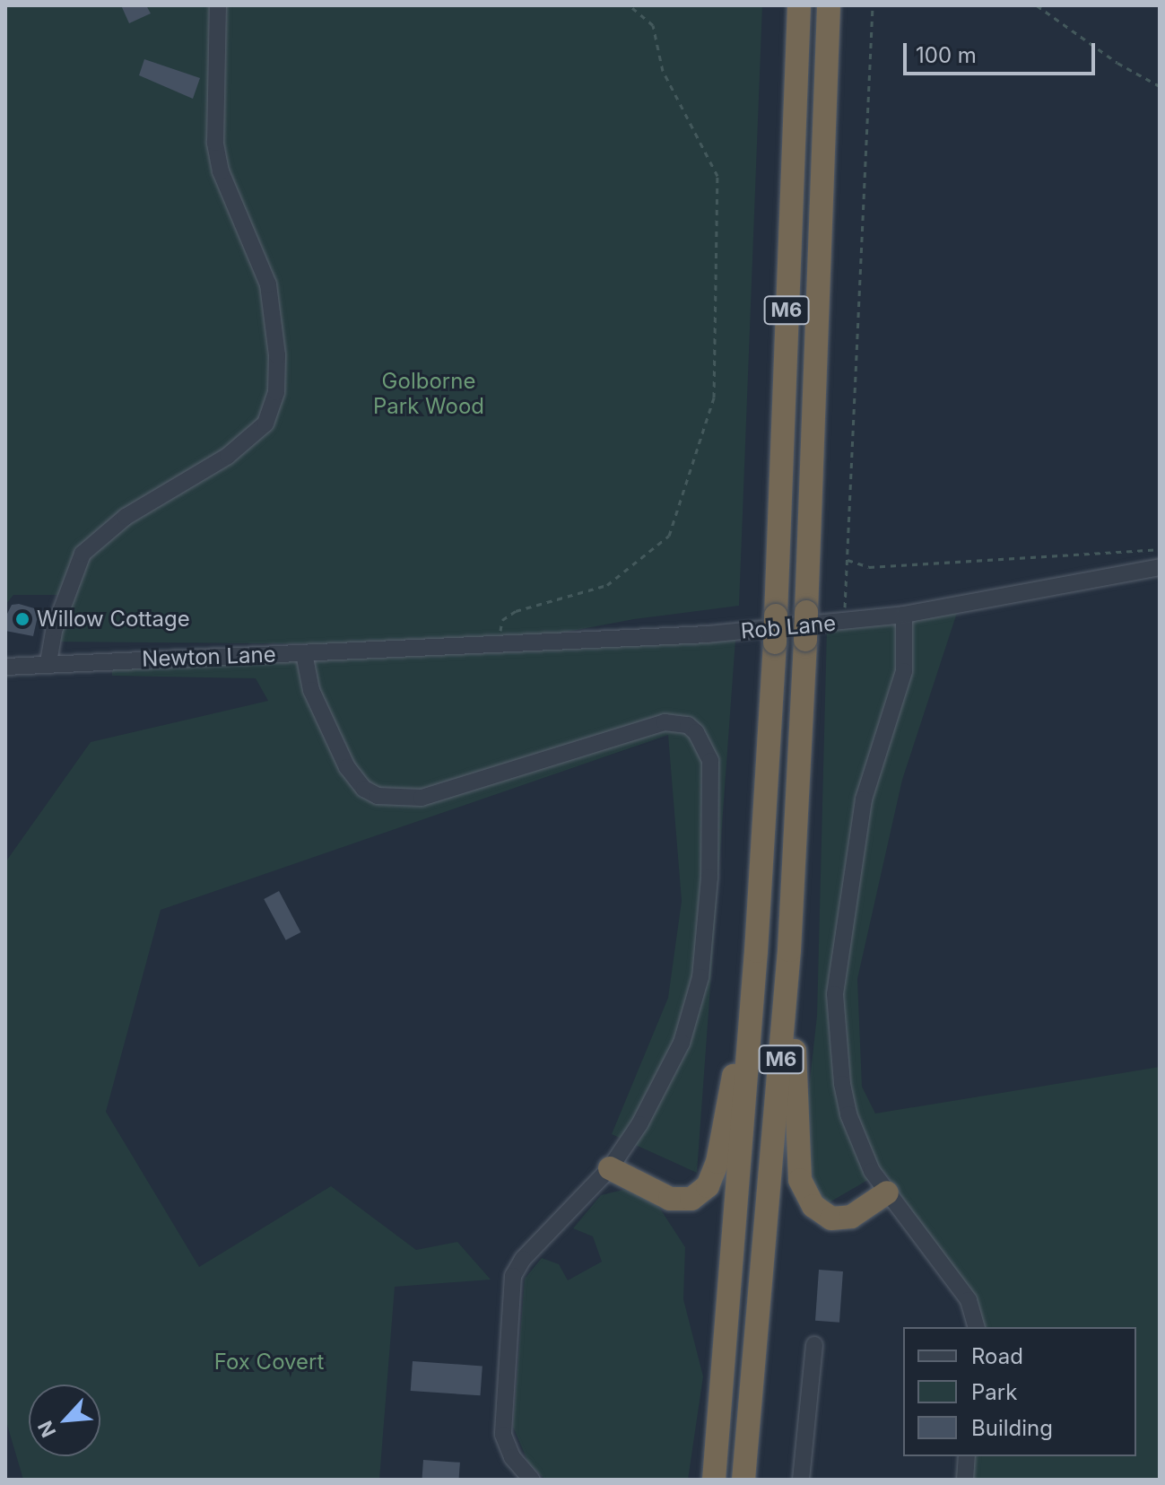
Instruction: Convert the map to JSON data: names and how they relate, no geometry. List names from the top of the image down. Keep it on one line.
{"streets":{"highway":["M6"],"street":["Rob Lane","Newton Lane"]},"crossings":[["Rob Lane","Newton Lane"]],"parks":["Golborne Park Wood","Fox Covert"],"places":["Willow Cottage"],"legend":["Road","Park","Building"],"scale_bar":"100 m","north":"bottom left"}
